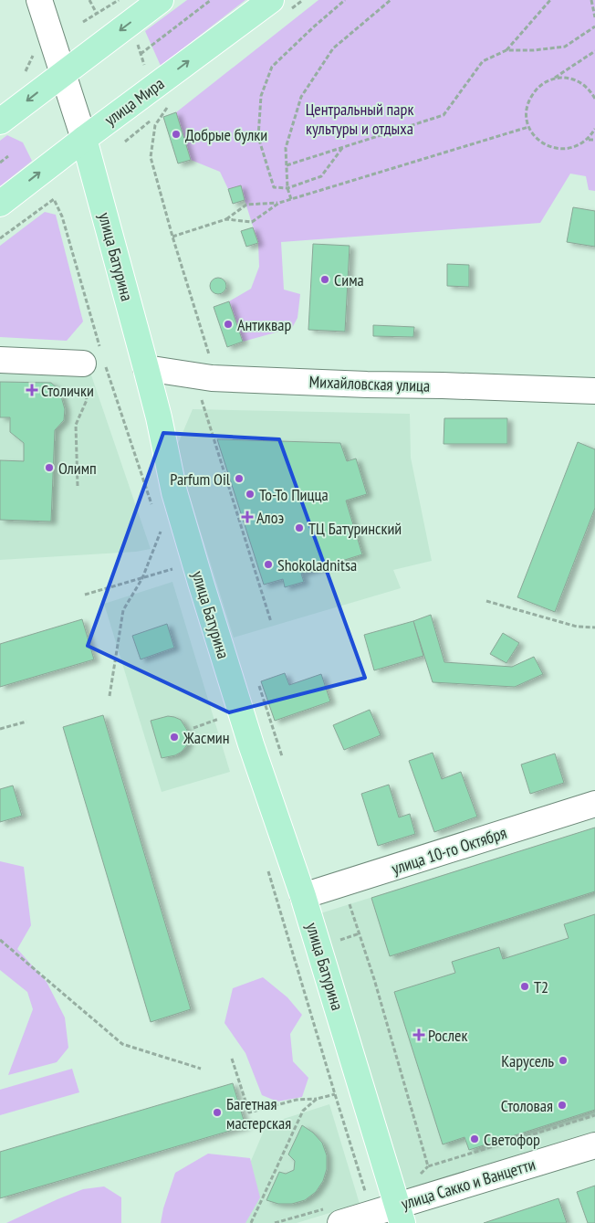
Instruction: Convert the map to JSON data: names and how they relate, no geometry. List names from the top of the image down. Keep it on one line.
{"streets":{"main road":["улица Мира","улица Батурина"],"street":["Михайловская улица","улица 10-го Октября","улица Сакко и Ванцетти"]},"crossings":[["улица Мира","улица Батурина"],["улица Батурина","Михайловская улица"],["улица Батурина","улица 10-го Октября"],["улица Батурина","улица Сакко и Ванцетти"]],"parks":["Центральный парк культуры и отдыха"],"places":{"other":["Добрые булки","Сима","Антиквар","Олимп","Parfum Oil","То-То Пицца","ТЦ Батуринский","Shokoladnitsa","Жасмин","T2","Карусель","Столовая","Багетная мастерская","Светофор"],"health":["Столички","Алоэ","Рослек"]}}
